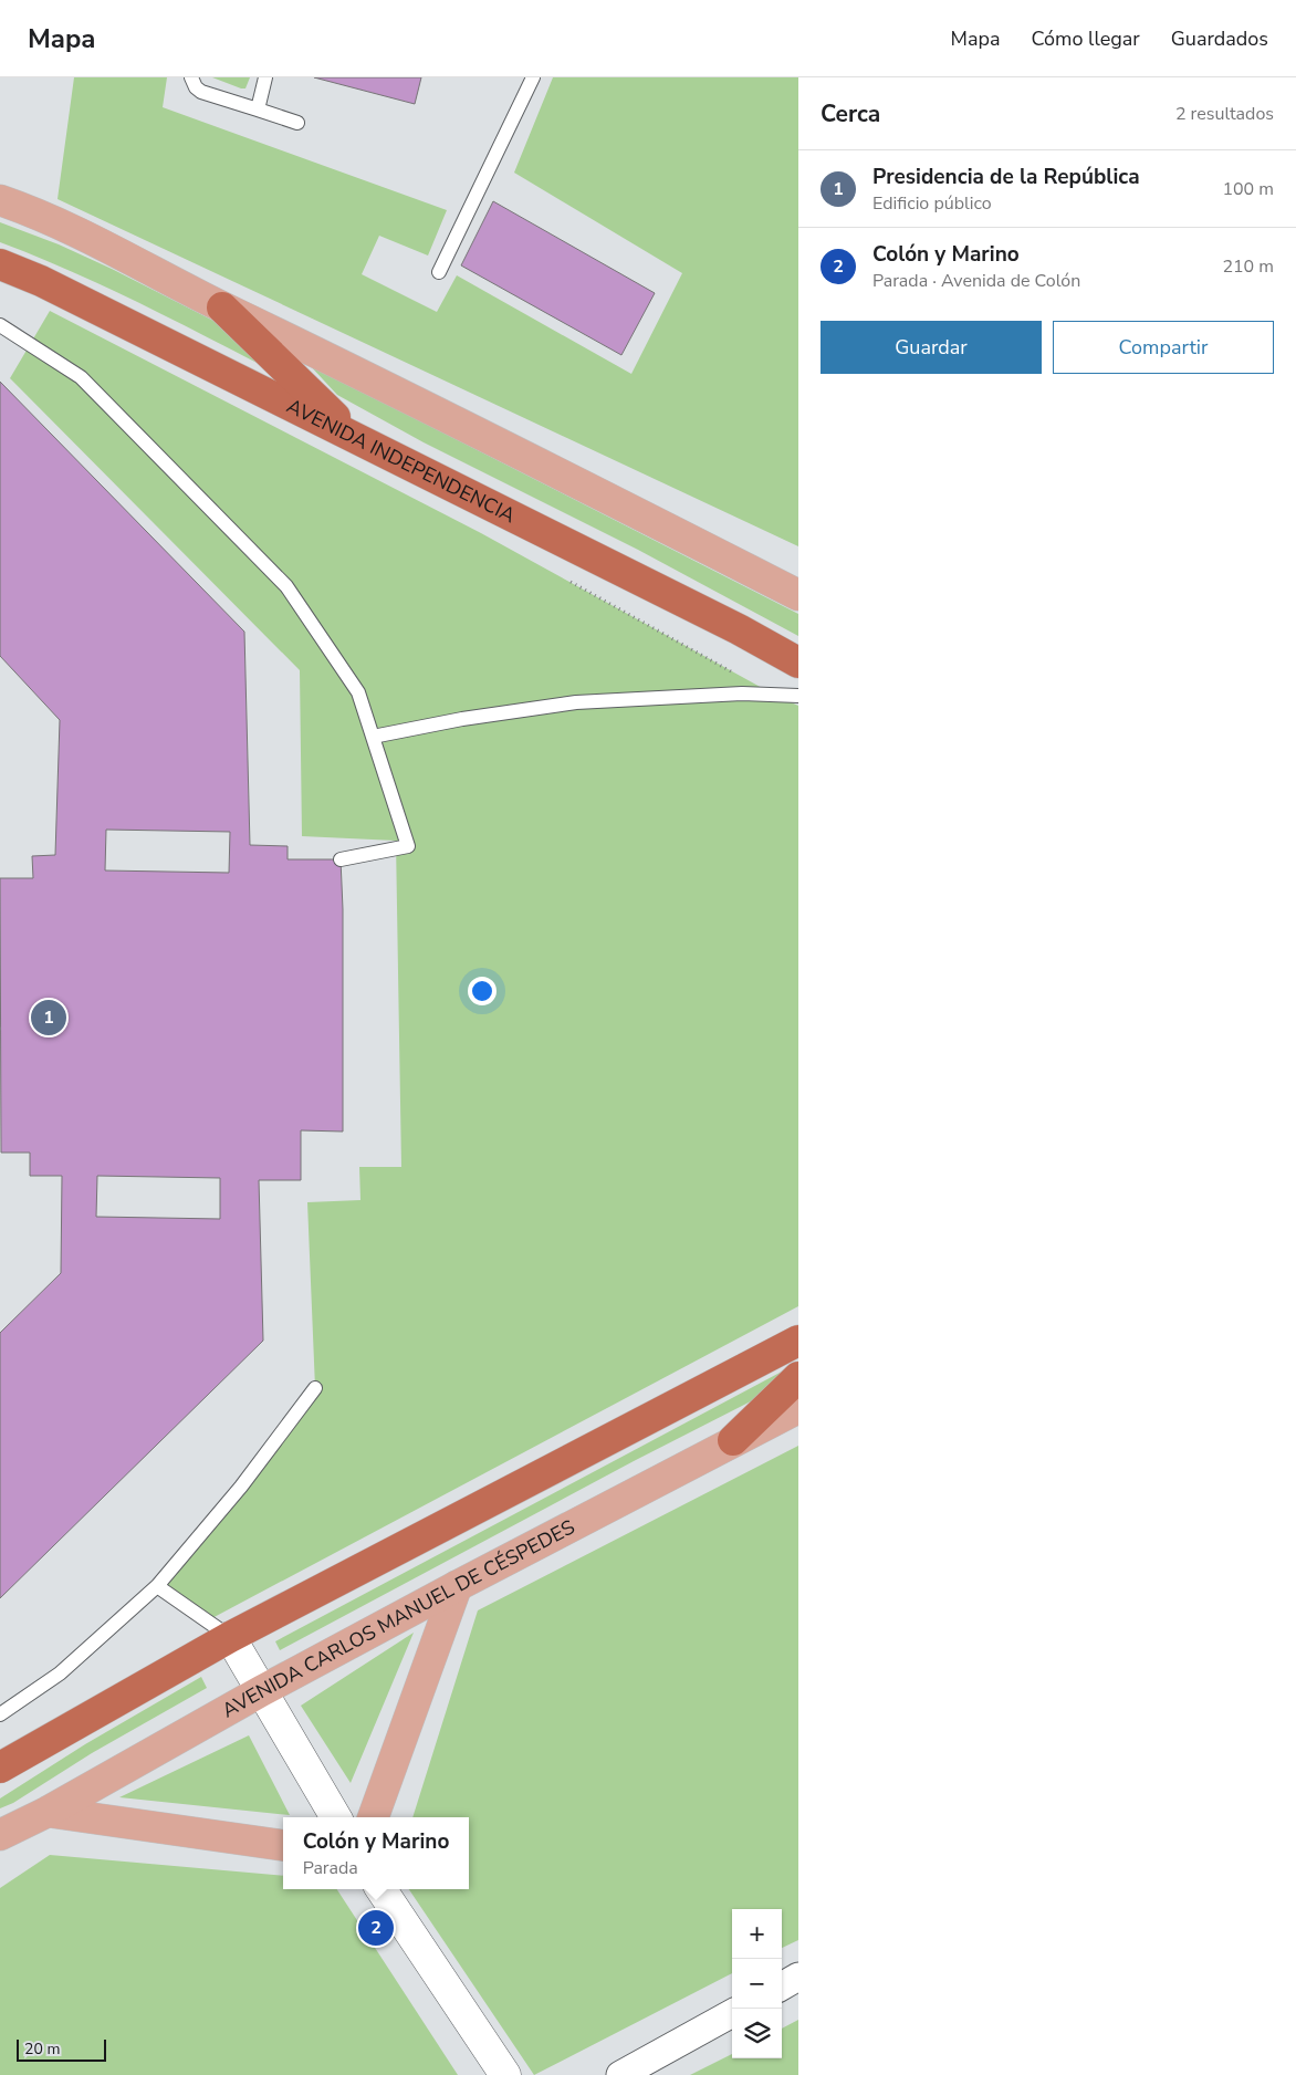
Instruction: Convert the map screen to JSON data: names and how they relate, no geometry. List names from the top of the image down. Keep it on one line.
{"streets":{"highway":["AVENIDA INDEPENDENCIA"],"main road":["AVENIDA CARLOS MANUEL DE CÉSPEDES"]},"scale_bar":"20 m","page":{"header":"Mapa","nav":["Mapa","Cómo llegar","Guardados"],"heading":["Cerca","2 resultados"],"list":[{"mark":"1","name":"Presidencia de la República","note":"Edificio público","value":"100 m"},{"mark":"2","name":"Colón y Marino","note":"Parada · Avenida de Colón","value":"210 m"}],"buttons":["Guardar","Compartir"],"pins":["1","2"],"popup":["Colón y Marino","Parada"],"map_buttons":["+","−"],"scale":"20 m"}}
